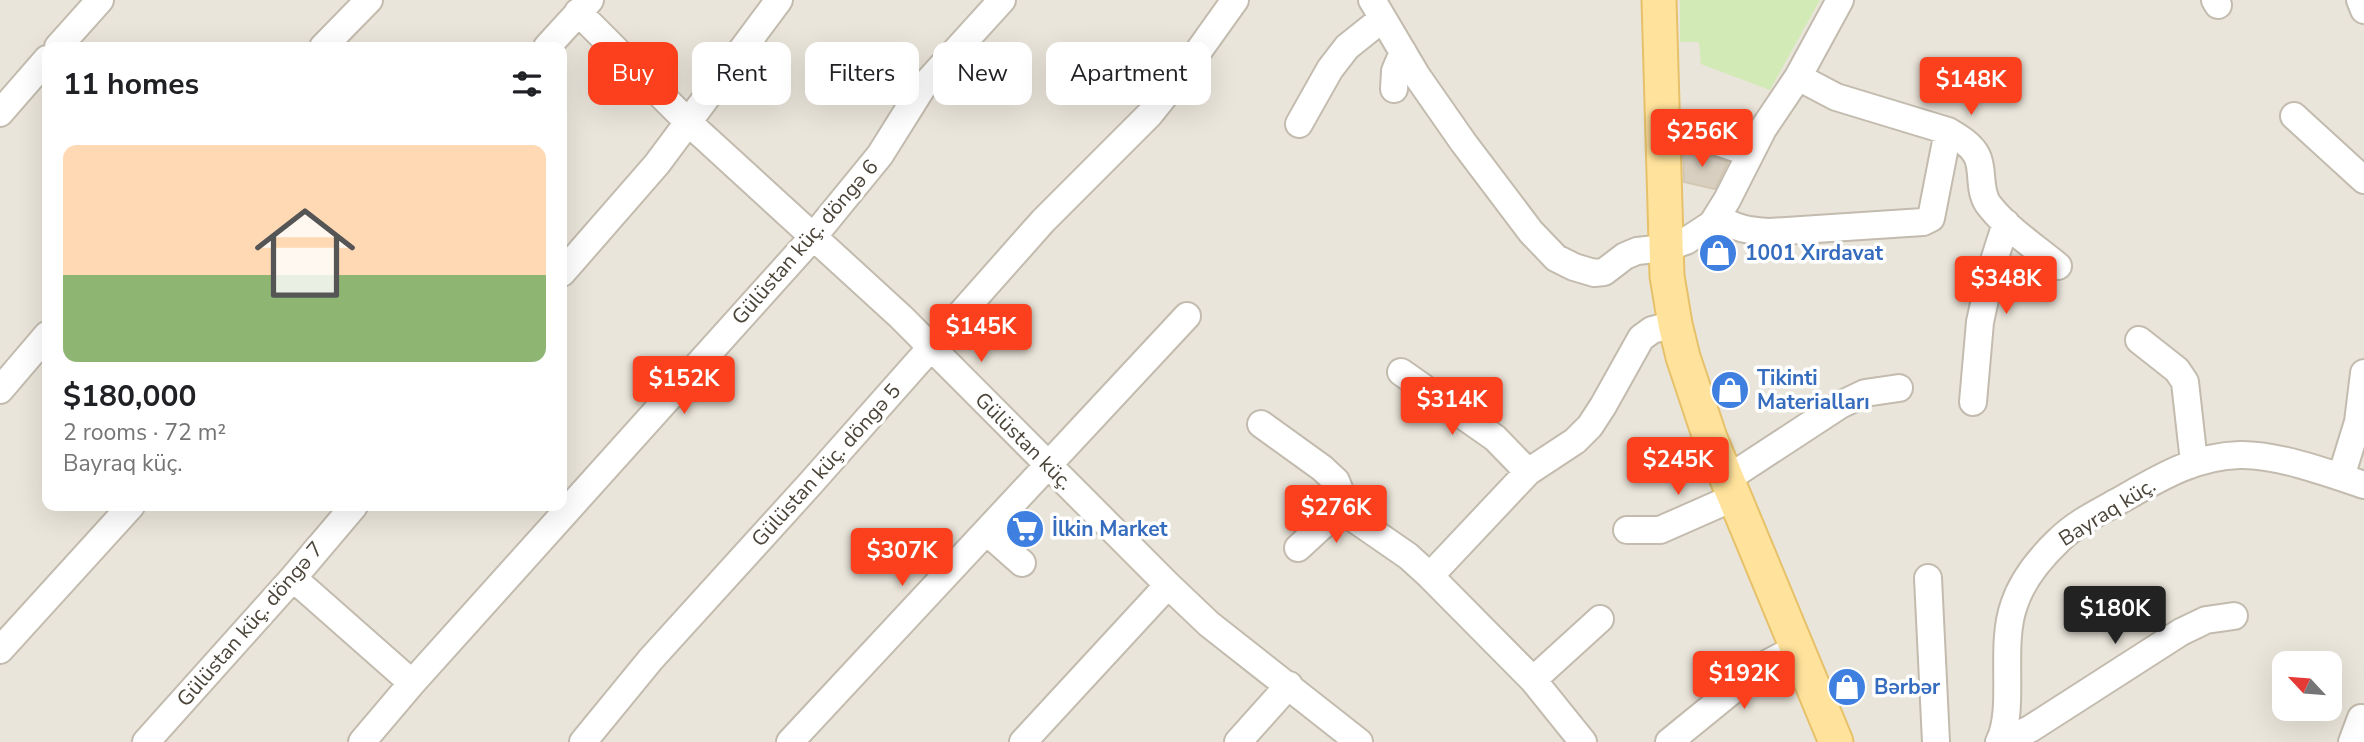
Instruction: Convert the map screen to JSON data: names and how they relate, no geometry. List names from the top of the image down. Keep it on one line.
{"streets":{"street":["Gülüstan küç. döngə 6","Gülüstan küç.","Gülüstan küç. döngə 5","Bayraq küç.","Gülüstan küç. döngə 7"]},"crossings":[["Gülüstan küç. döngə 6","Gülüstan küç."],["Gülüstan küç.","Gülüstan küç. döngə 5"]],"places":{"shop":["1001 Xırdavat","Tikinti Materialları","Bərbər"],"supermarket":["İlkin Market"]},"north":"top left","page":{"chip":["Buy","Rent","Filters","New","Apartment"],"heading":"11 homes","price":["$148K","$256K","$348K","$145K","$152K","$314K","$245K","$276K","$307K","$180K","$192K"],"list":[{"name":"$180,000","note":"2 rooms · 72 m² · Bayraq küç."}]}}
